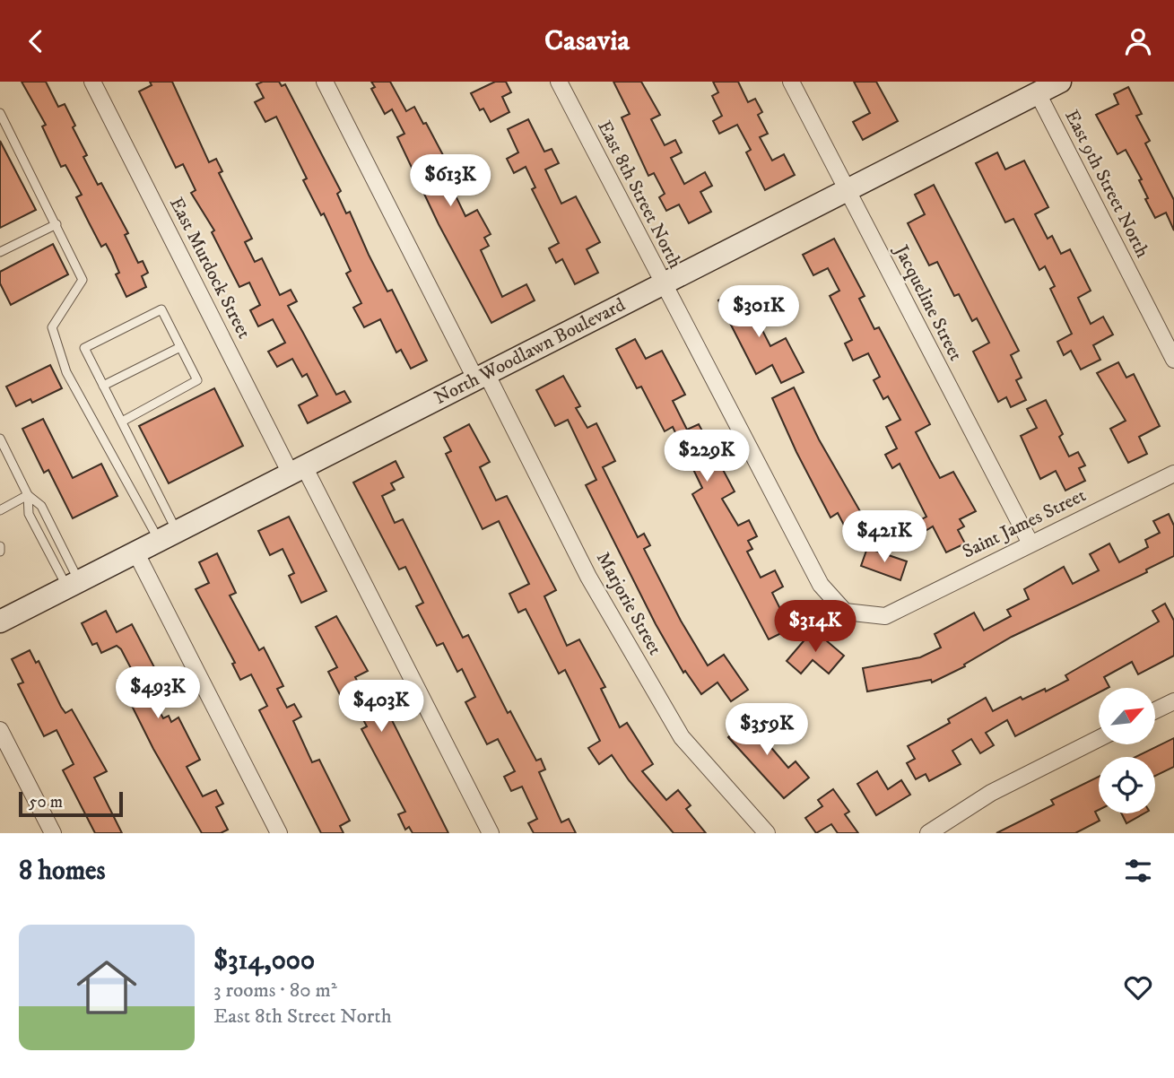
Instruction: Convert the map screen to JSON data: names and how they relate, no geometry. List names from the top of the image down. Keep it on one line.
{"streets":{"main road":["North Woodlawn Boulevard"],"street":["East 9th Street North","East 8th Street North","East Murdock Street","Jacqueline Street","Saint James Street","Marjorie Street"]},"crossings":[["East 9th Street North","North Woodlawn Boulevard"],["East 8th Street North","North Woodlawn Boulevard"],["East 8th Street North","Saint James Street"],["East Murdock Street","North Woodlawn Boulevard"],["Jacqueline Street","North Woodlawn Boulevard"],["Jacqueline Street","Saint James Street"],["North Woodlawn Boulevard","Marjorie Street"]],"scale_bar":"50 m","north":"top right","page":{"header":"Casavia","price":["$613K","$301K","$229K","$421K","$314K","$493K","$403K","$359K"],"scale":"50 m","heading":"8 homes","list":[{"name":"$314,000","note":"3 rooms · 80 m² · East 8th Street North"}]}}
